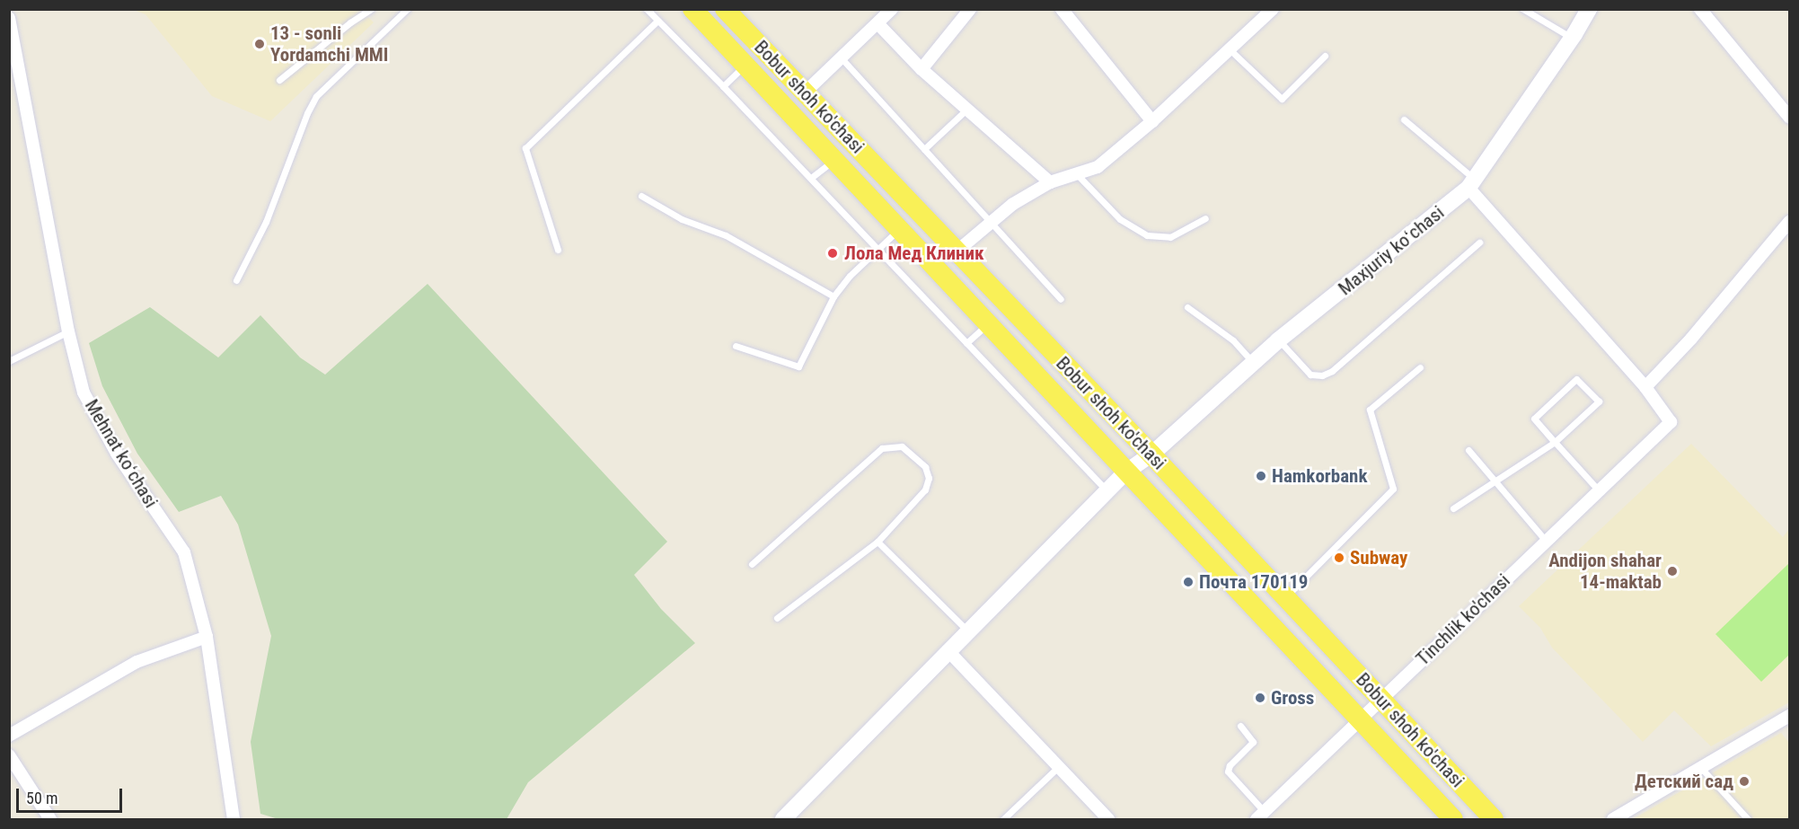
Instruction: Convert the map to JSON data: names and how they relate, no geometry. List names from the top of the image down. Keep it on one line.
{"streets":{"main road":["Bobur shoh ko'chasi"],"street":["Maxjuriy koʻchasi","Mehnat koʻchasi","Tinchlik ko'chasi"]},"crossings":[["Bobur shoh ko'chasi","Maxjuriy koʻchasi"],["Bobur shoh ko'chasi","Tinchlik ko'chasi"]],"places":["13 - sonli Yordamchi MMI","Лола Мед Клиник","Hamkorbank","Subway","Andijon shahar 14-maktab","Почта 170119","Gross","Детский сад"],"scale_bar":"50 m"}
